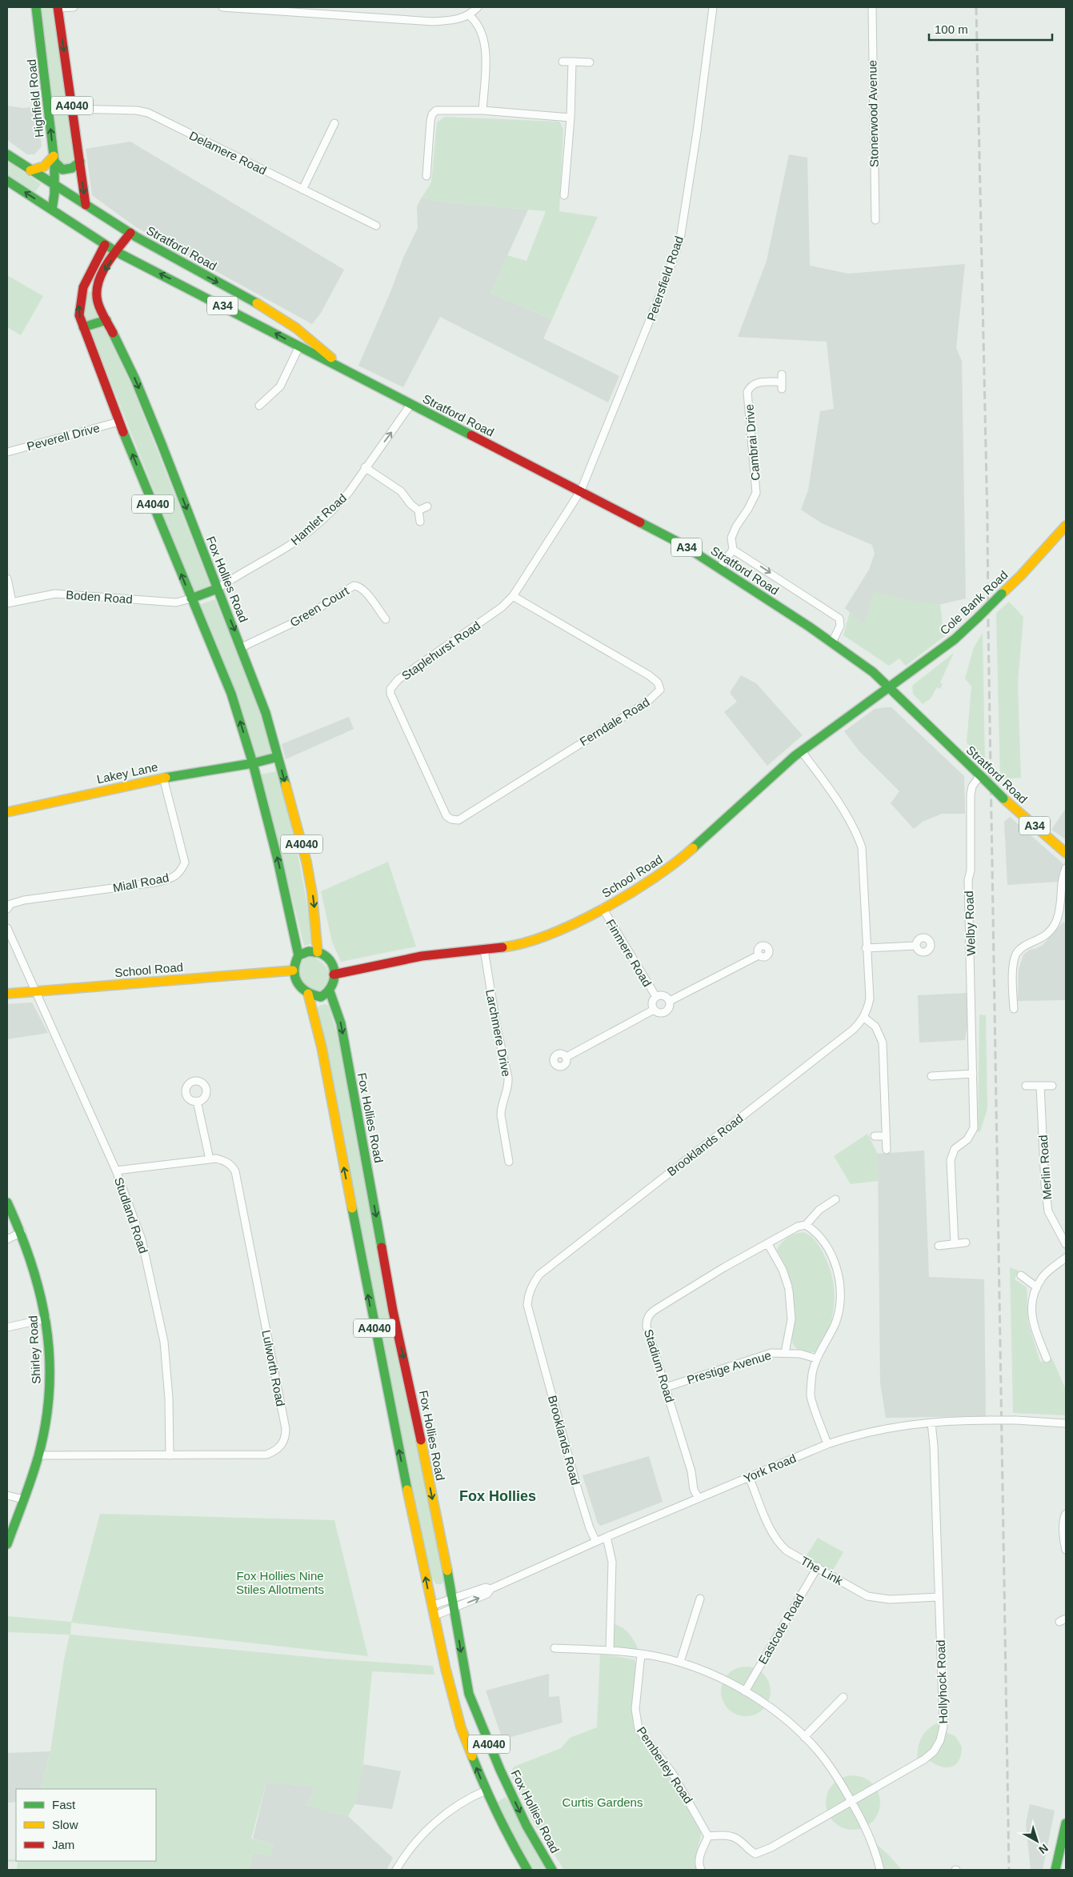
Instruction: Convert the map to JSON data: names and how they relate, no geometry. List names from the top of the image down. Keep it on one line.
{"streets":{"main road":["Highfield Road","A4040","Stratford Road","A34","Fox Hollies Road","Cole Bank Road","Lakey Lane","School Road","Shirley Road"],"street":["Stonerwood Avenue","Delamere Road","Petersfield Road","Peverell Drive","Cambrai Drive","Hamlet Road","Boden Road","Green Court","Staplehurst Road","Ferndale Road","Miall Road","Welby Road","Finmere Road","Larchmere Drive","Brooklands Road","Merlin Road","Studland Road","Stadium Road","Prestige Avenue","Lulworth Road","York Road","The Link","Eastcote Road","Hollyhock Road","Pemberley Road"]},"crossings":[["Highfield Road","A4040"],["Highfield Road","Stratford Road"],["A4040","Delamere Road"],["A4040","Stratford Road"],["A4040","Peverell Drive"],["A4040","Fox Hollies Road"],["A4040","Boden Road"],["A4040","Lakey Lane"],["A4040","School Road"],["Stratford Road","Petersfield Road"],["Stratford Road","Hamlet Road"],["Stratford Road","Fox Hollies Road"],["Stratford Road","Cole Bank Road"],["Stratford Road","Staplehurst Road"],["Stratford Road","School Road"],["Stratford Road","Welby Road"],["Petersfield Road","Staplehurst Road"],["Hamlet Road","Fox Hollies Road"],["Fox Hollies Road","Green Court"],["Fox Hollies Road","Lakey Lane"],["Fox Hollies Road","School Road"],["Fox Hollies Road","York Road"],["Cole Bank Road","School Road"],["Staplehurst Road","Ferndale Road"],["Lakey Lane","Miall Road"],["School Road","Finmere Road"],["School Road","Larchmere Drive"],["School Road","Brooklands Road"],["School Road","Studland Road"],["Brooklands Road","York Road"],["Studland Road","Lulworth Road"],["Shirley Road","Lulworth Road"],["Stadium Road","Prestige Avenue"],["Stadium Road","York Road"],["York Road","The Link"],["York Road","Hollyhock Road"],["The Link","Eastcote Road"],["The Link","Hollyhock Road"],["Hollyhock Road","Pemberley Road"]],"districts":["Fox Hollies"],"parks":["Fox Hollies Nine Stiles Allotments","Curtis Gardens"],"legend":["Fast","Slow","Jam"],"scale_bar":"100 m","north":"bottom right"}
